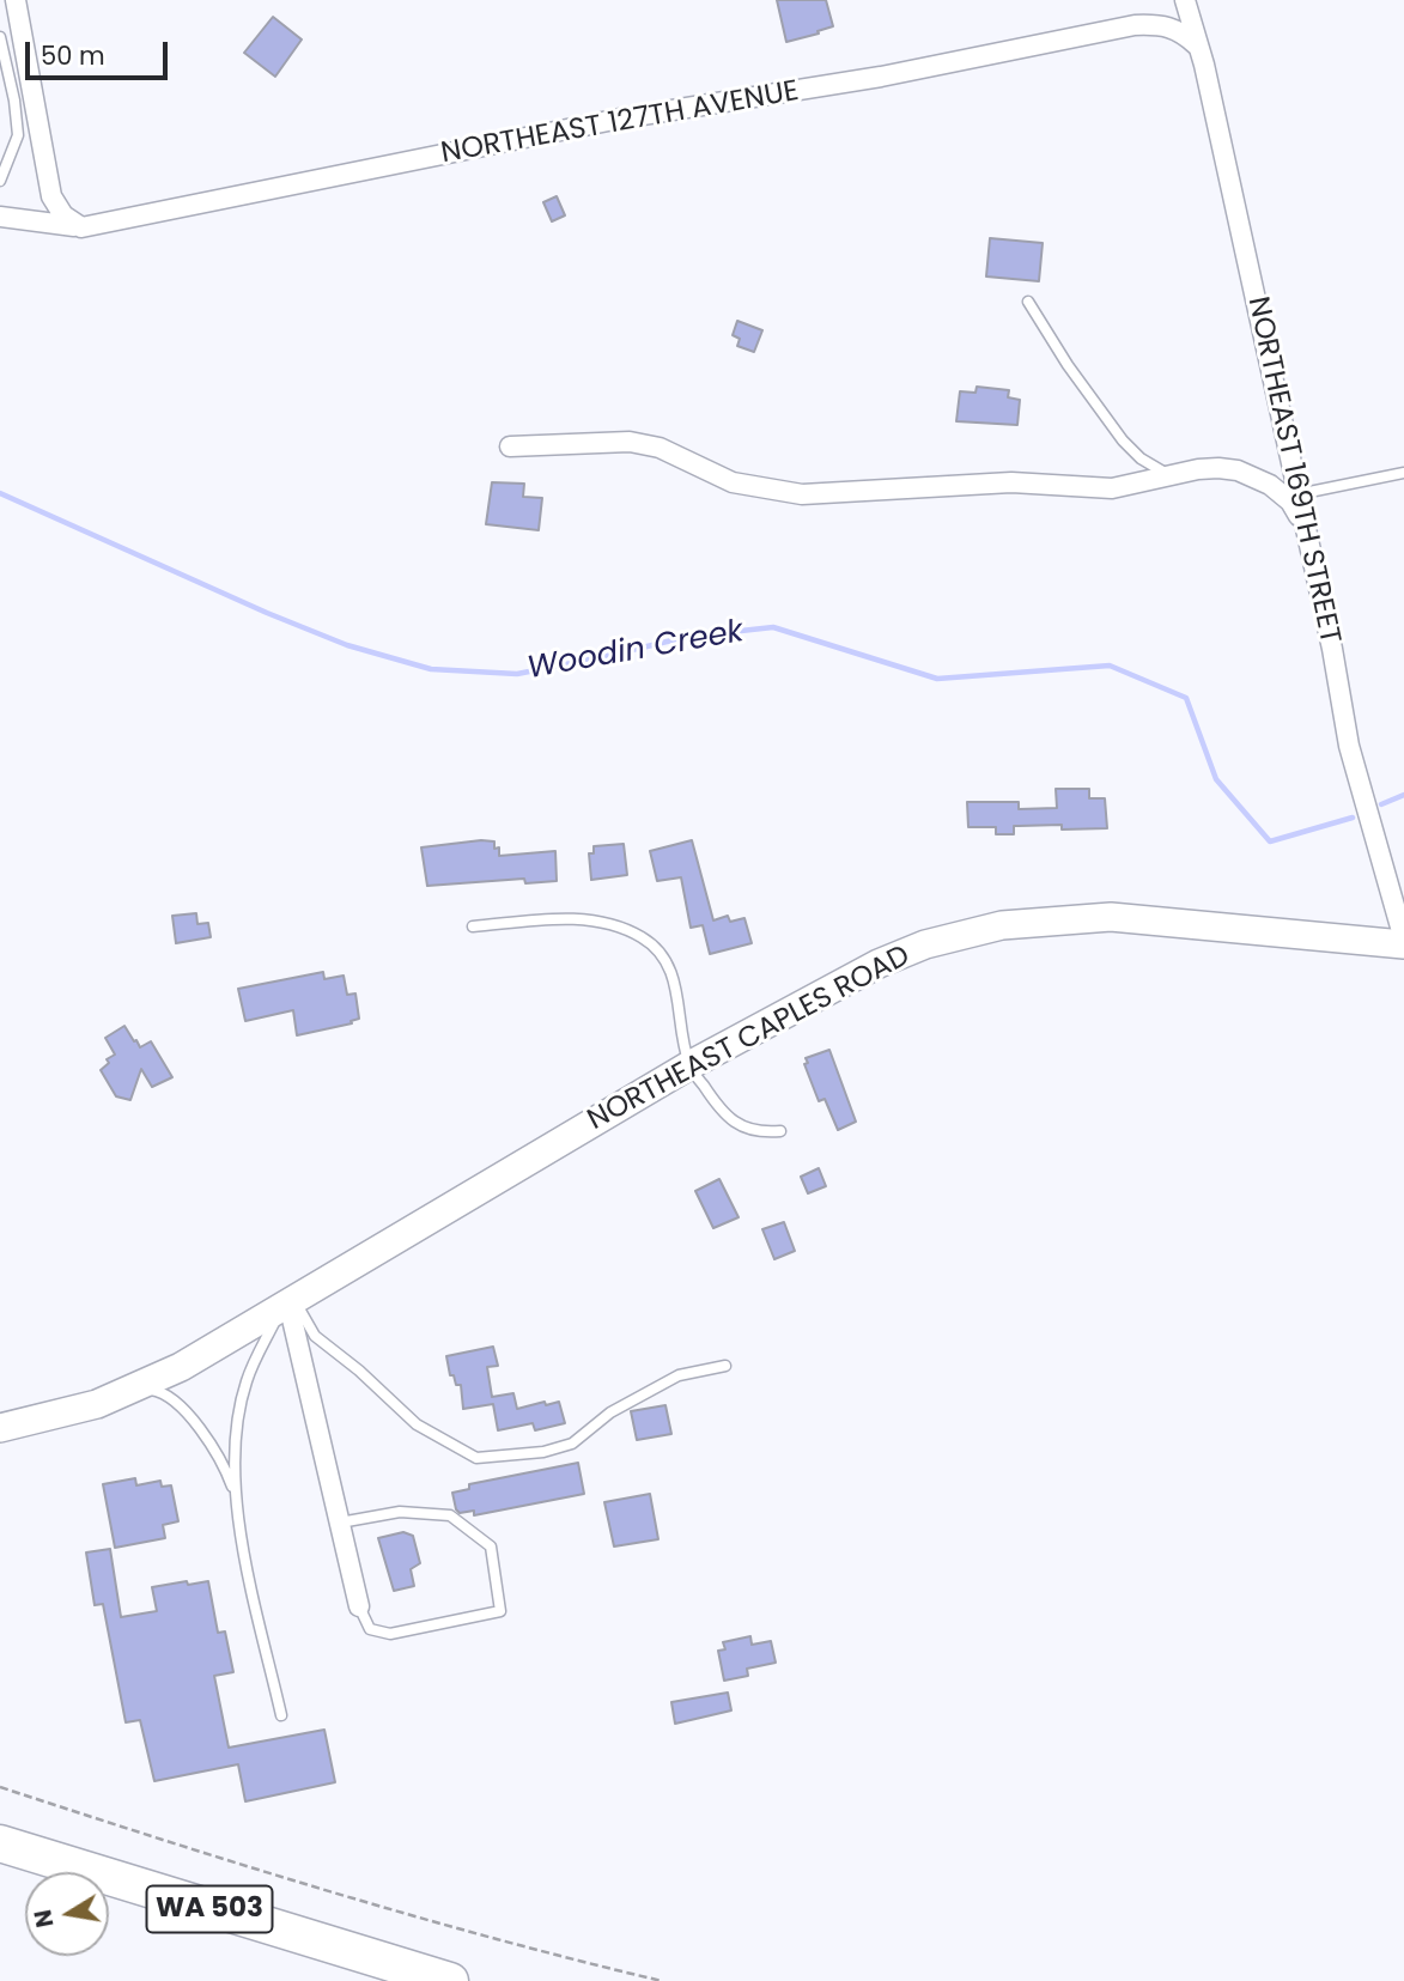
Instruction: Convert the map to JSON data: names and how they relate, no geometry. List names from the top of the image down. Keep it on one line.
{"streets":{"highway":["WA 503"],"main road":["NORTHEAST CAPLES ROAD"],"street":["NORTHEAST 127TH AVENUE","NORTHEAST 169TH STREET"]},"crossings":[["NORTHEAST 127TH AVENUE","NORTHEAST 169TH STREET"],["NORTHEAST 169TH STREET","NORTHEAST CAPLES ROAD"]],"water":["Woodin Creek"],"scale_bar":"50 m","north":"left"}
